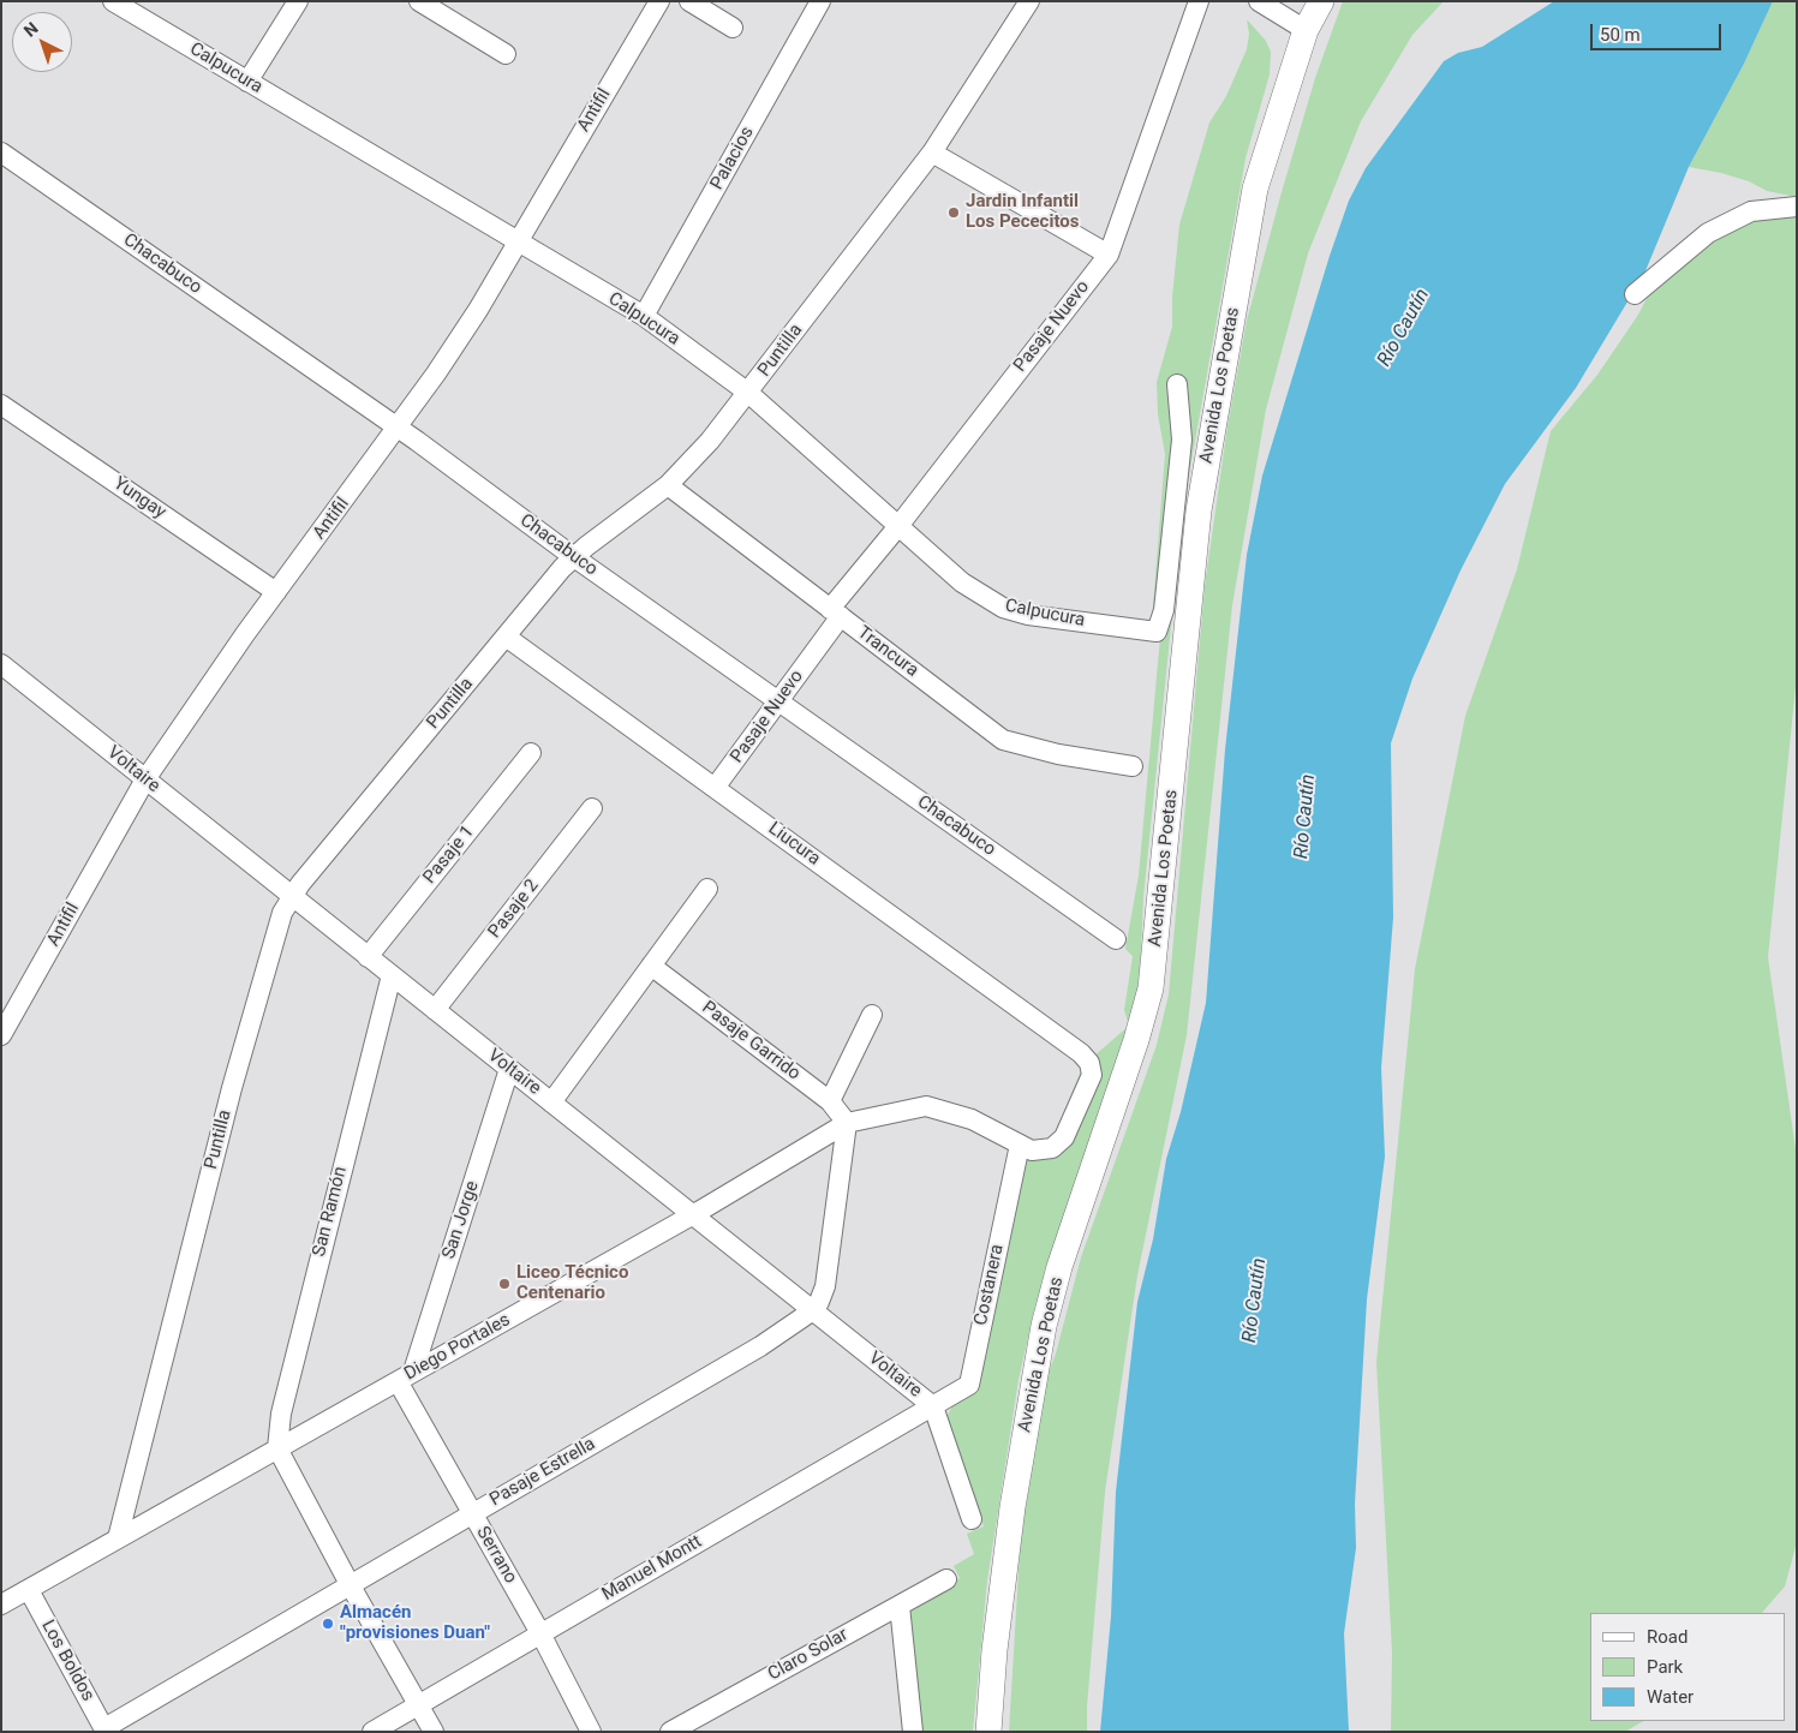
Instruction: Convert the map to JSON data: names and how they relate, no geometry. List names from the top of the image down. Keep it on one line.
{"streets":{"main road":["Avenida Los Poetas"],"street":["Calpucura","Antifil","Palacios","Chacabuco","Pasaje Nuevo","Puntilla","Yungay","Trancura","Voltaire","Liucura","Pasaje 1","Pasaje 2","Pasaje Garrido","San Ramón","San Jorge","Costanera","Diego Portales","Pasaje Estrella","Serrano","Manuel Montt","Claro Solar","Los Boldos"]},"crossings":[["Calpucura","Antifil"],["Calpucura","Palacios"],["Calpucura","Pasaje Nuevo"],["Calpucura","Puntilla"],["Antifil","Chacabuco"],["Antifil","Yungay"],["Antifil","Voltaire"],["Chacabuco","Pasaje Nuevo"],["Chacabuco","Puntilla"],["Pasaje Nuevo","Trancura"],["Pasaje Nuevo","Liucura"],["Puntilla","Trancura"],["Puntilla","Voltaire"],["Puntilla","Liucura"],["Puntilla","Diego Portales"],["Voltaire","Pasaje 1"],["Voltaire","Pasaje 2"],["Voltaire","San Ramón"],["Voltaire","San Jorge"],["Voltaire","Costanera"],["Voltaire","Diego Portales"],["Voltaire","Pasaje Estrella"],["Voltaire","Manuel Montt"],["Liucura","Diego Portales"],["Pasaje Garrido","Diego Portales"],["San Ramón","Diego Portales"],["San Jorge","Diego Portales"],["San Jorge","Serrano"],["Costanera","Diego Portales"],["Costanera","Manuel Montt"],["Diego Portales","Serrano"],["Diego Portales","Los Boldos"],["Pasaje Estrella","Serrano"],["Pasaje Estrella","Los Boldos"],["Serrano","Manuel Montt"]],"water":["Río Cautín"],"places":["Jardin Infantil Los Pececitos","Liceo Técnico Centenario","Almacén \"provisiones Duan\""],"legend":["Road","Park","Water"],"scale_bar":"50 m","north":"top left"}
